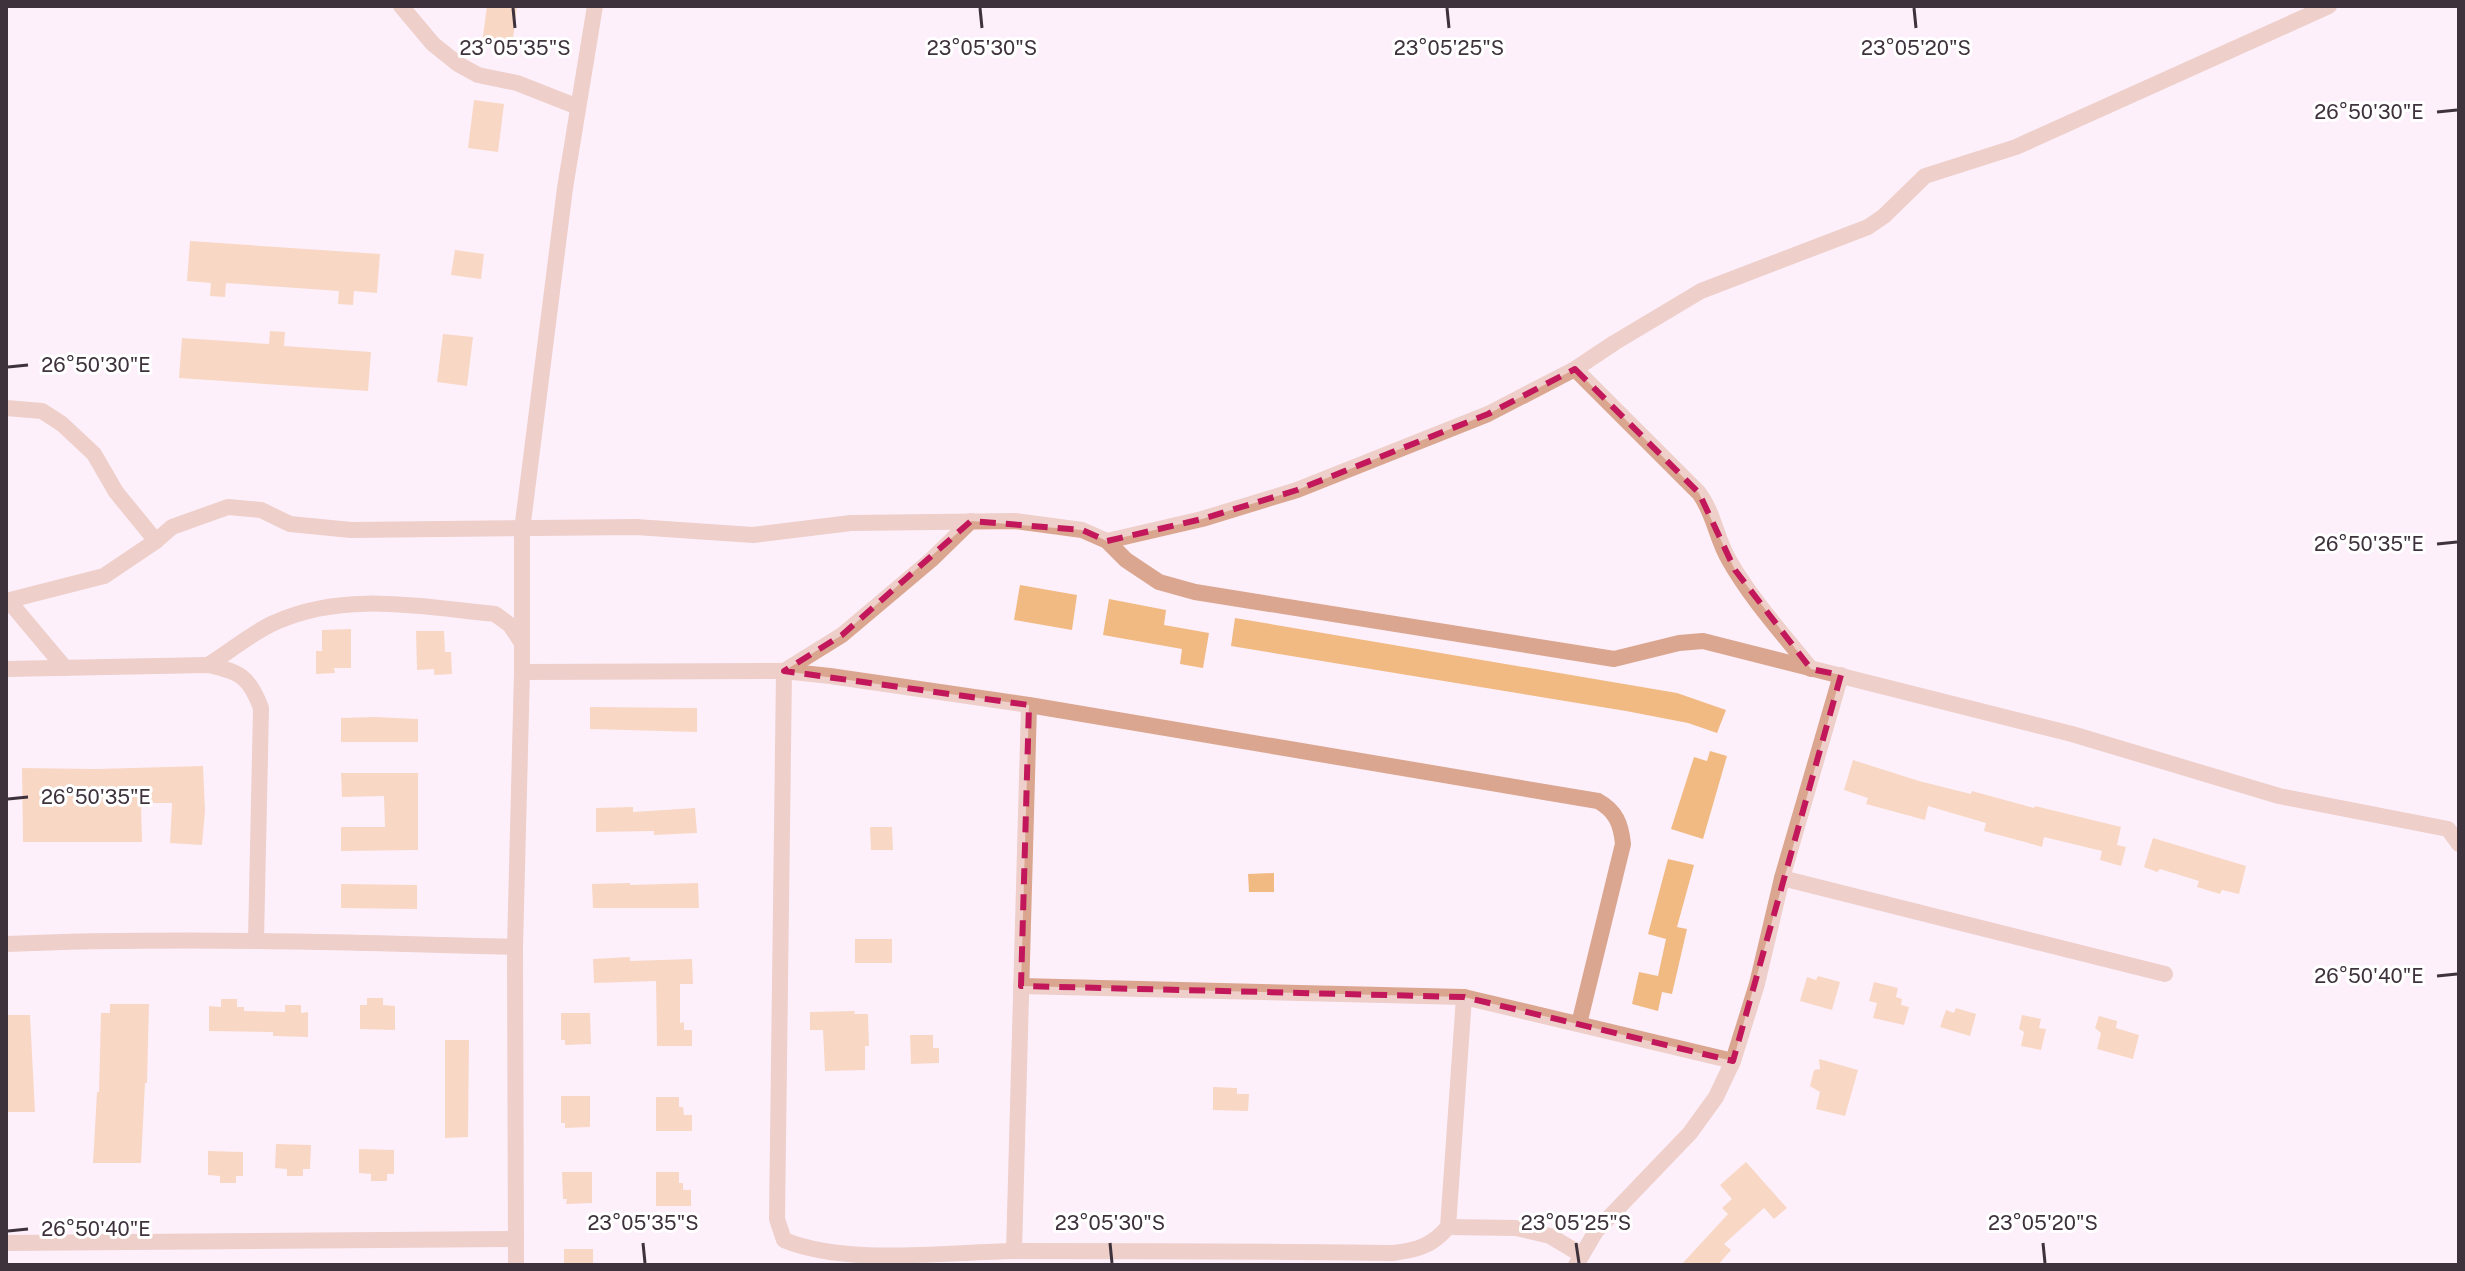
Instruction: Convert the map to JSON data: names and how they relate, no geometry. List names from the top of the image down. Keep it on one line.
{"coordinates":["23°05'35\"S","23°05'30\"S","23°05'25\"S","23°05'20\"S","26°50'30\"E","26°50'35\"E","26°50'40\"E"]}
